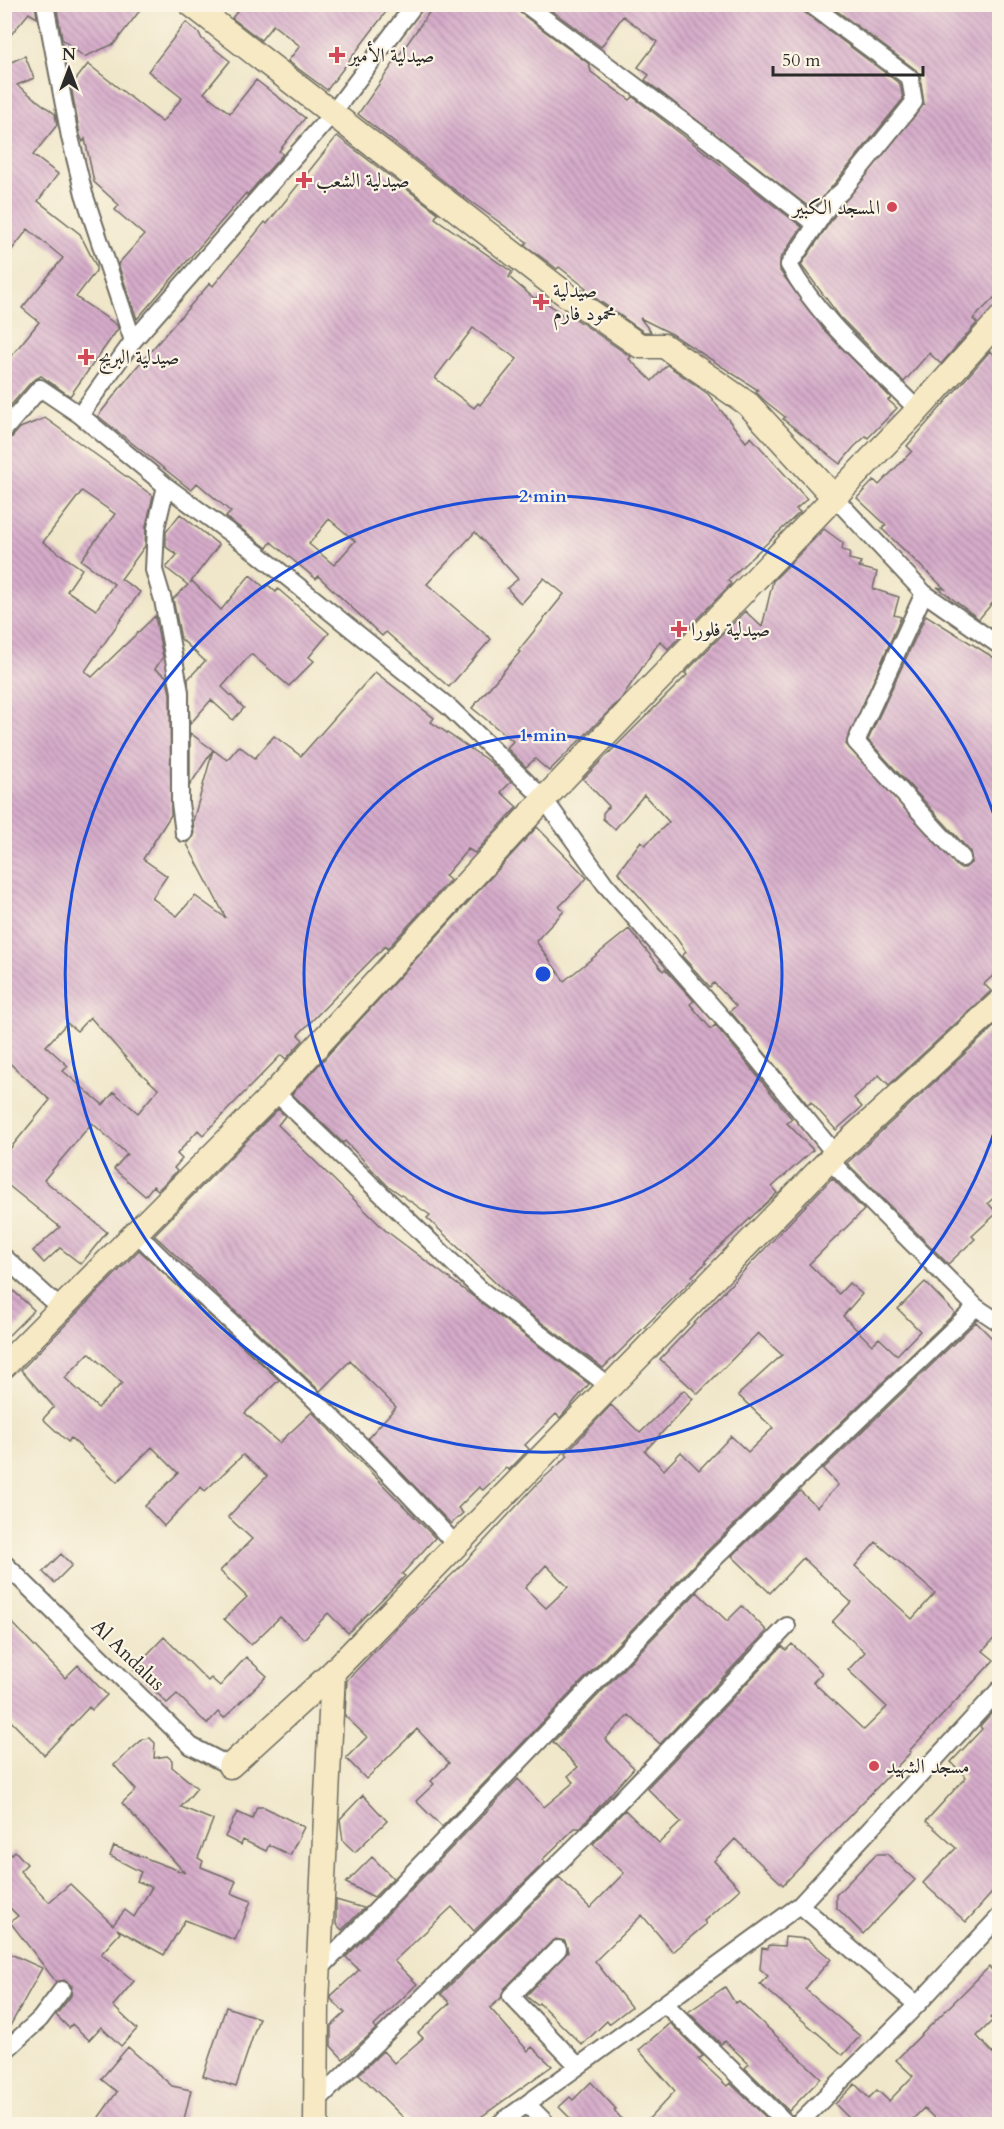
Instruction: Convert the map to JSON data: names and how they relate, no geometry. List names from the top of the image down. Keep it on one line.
{"streets":{"street":["Al Andalus"]},"places":{"health":["صيدلية الأمير","صيدلية الشعب","صيدلية محمود فارم","صيدلية البريج","صيدلية فلورا"],"other":["المسجد الكبير","مسجد الشهيد"]},"scale_bar":"50 m","north":"top","rings":["2 min","1 min"]}
